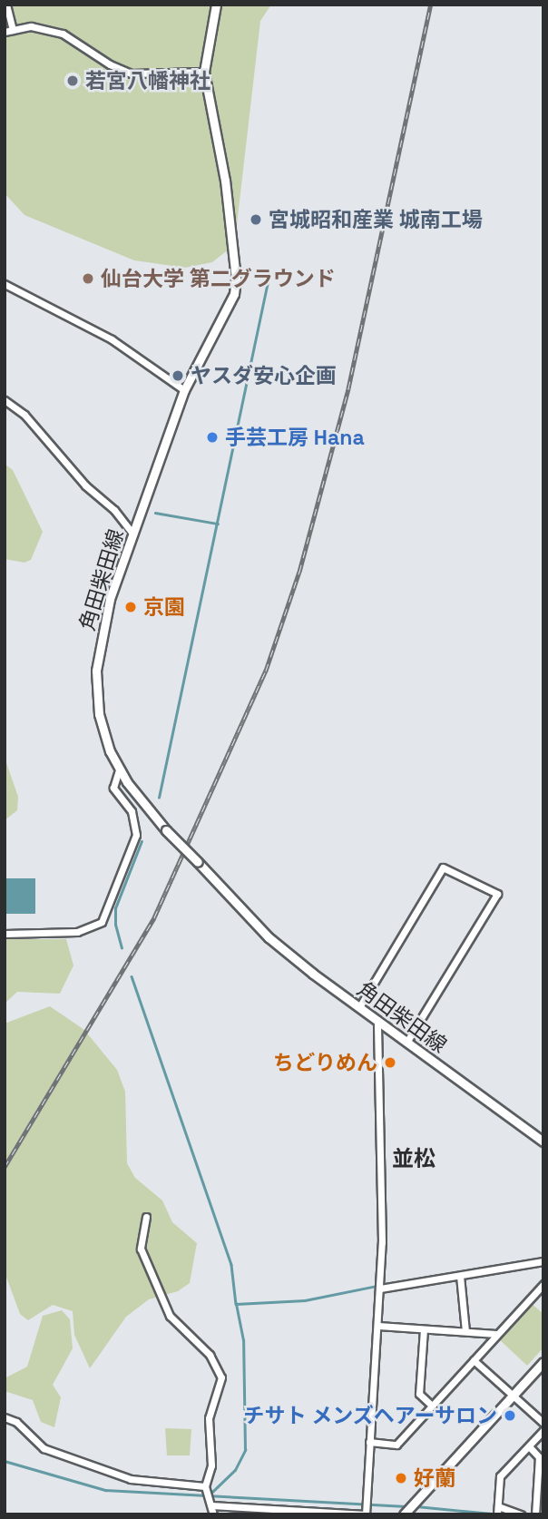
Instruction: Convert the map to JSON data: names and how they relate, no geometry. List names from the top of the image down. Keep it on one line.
{"streets":{"main road":["角田柴田線"]},"districts":["並松"],"places":["若宮八幡神社","宮城昭和産業 城南工場","仙台大学 第二グラウンド","ヤスダ安心企画","手芸工房 Hana","京園","ちどりめん","チサト メンズヘアーサロン","好蘭"]}
